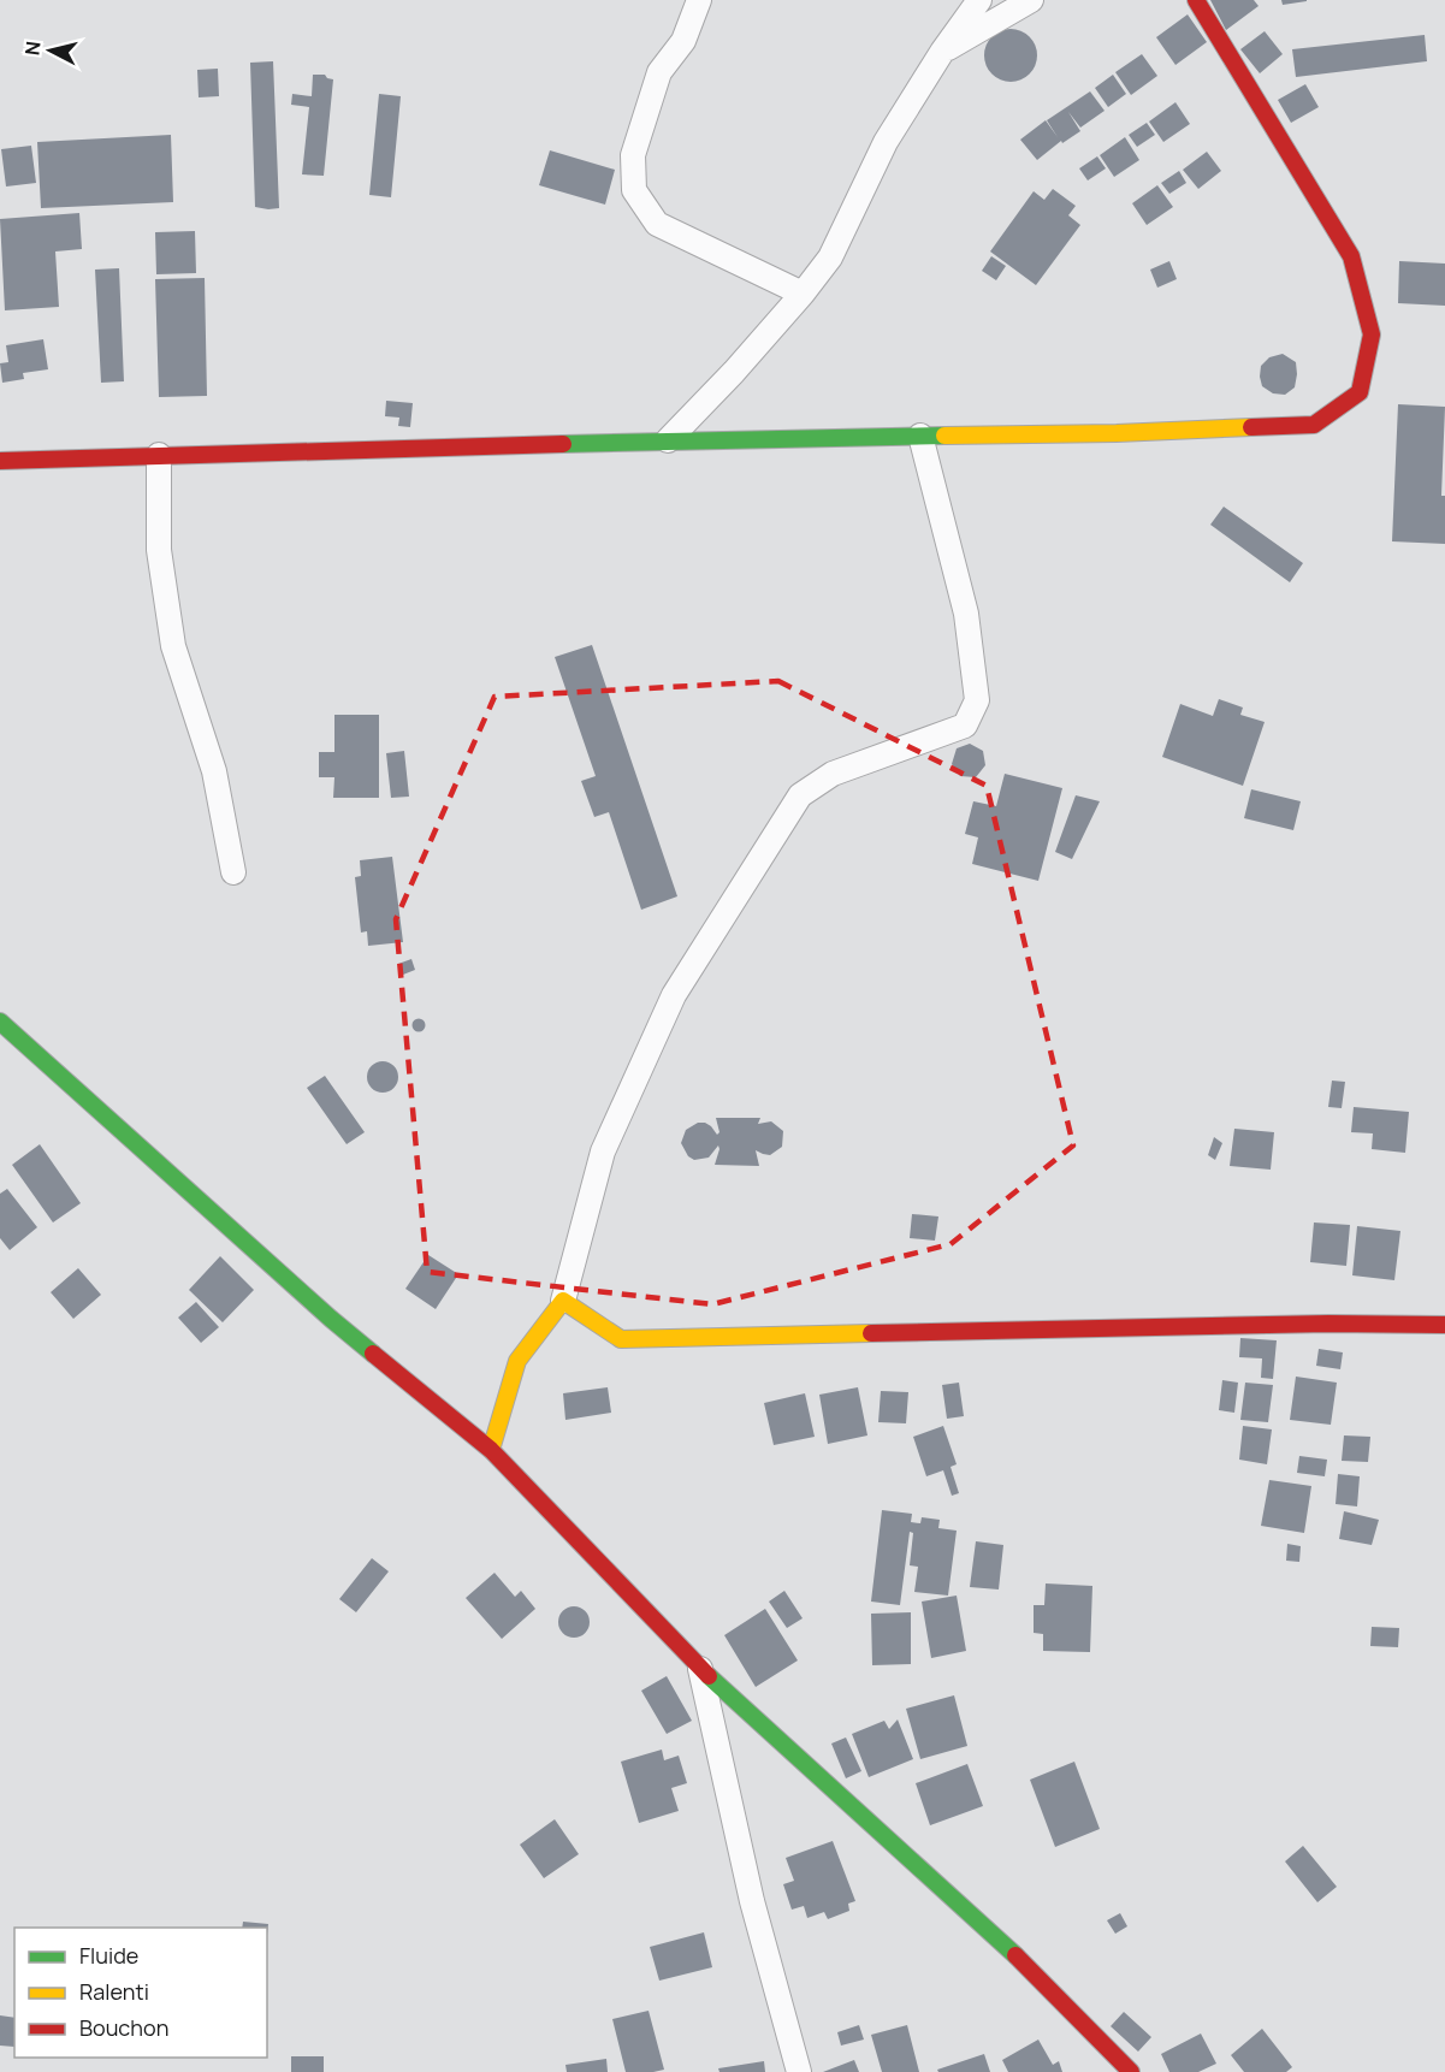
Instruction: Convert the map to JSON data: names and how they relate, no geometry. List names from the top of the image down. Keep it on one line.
{"legend":["Fluide","Ralenti","Bouchon"],"north":"left"}
